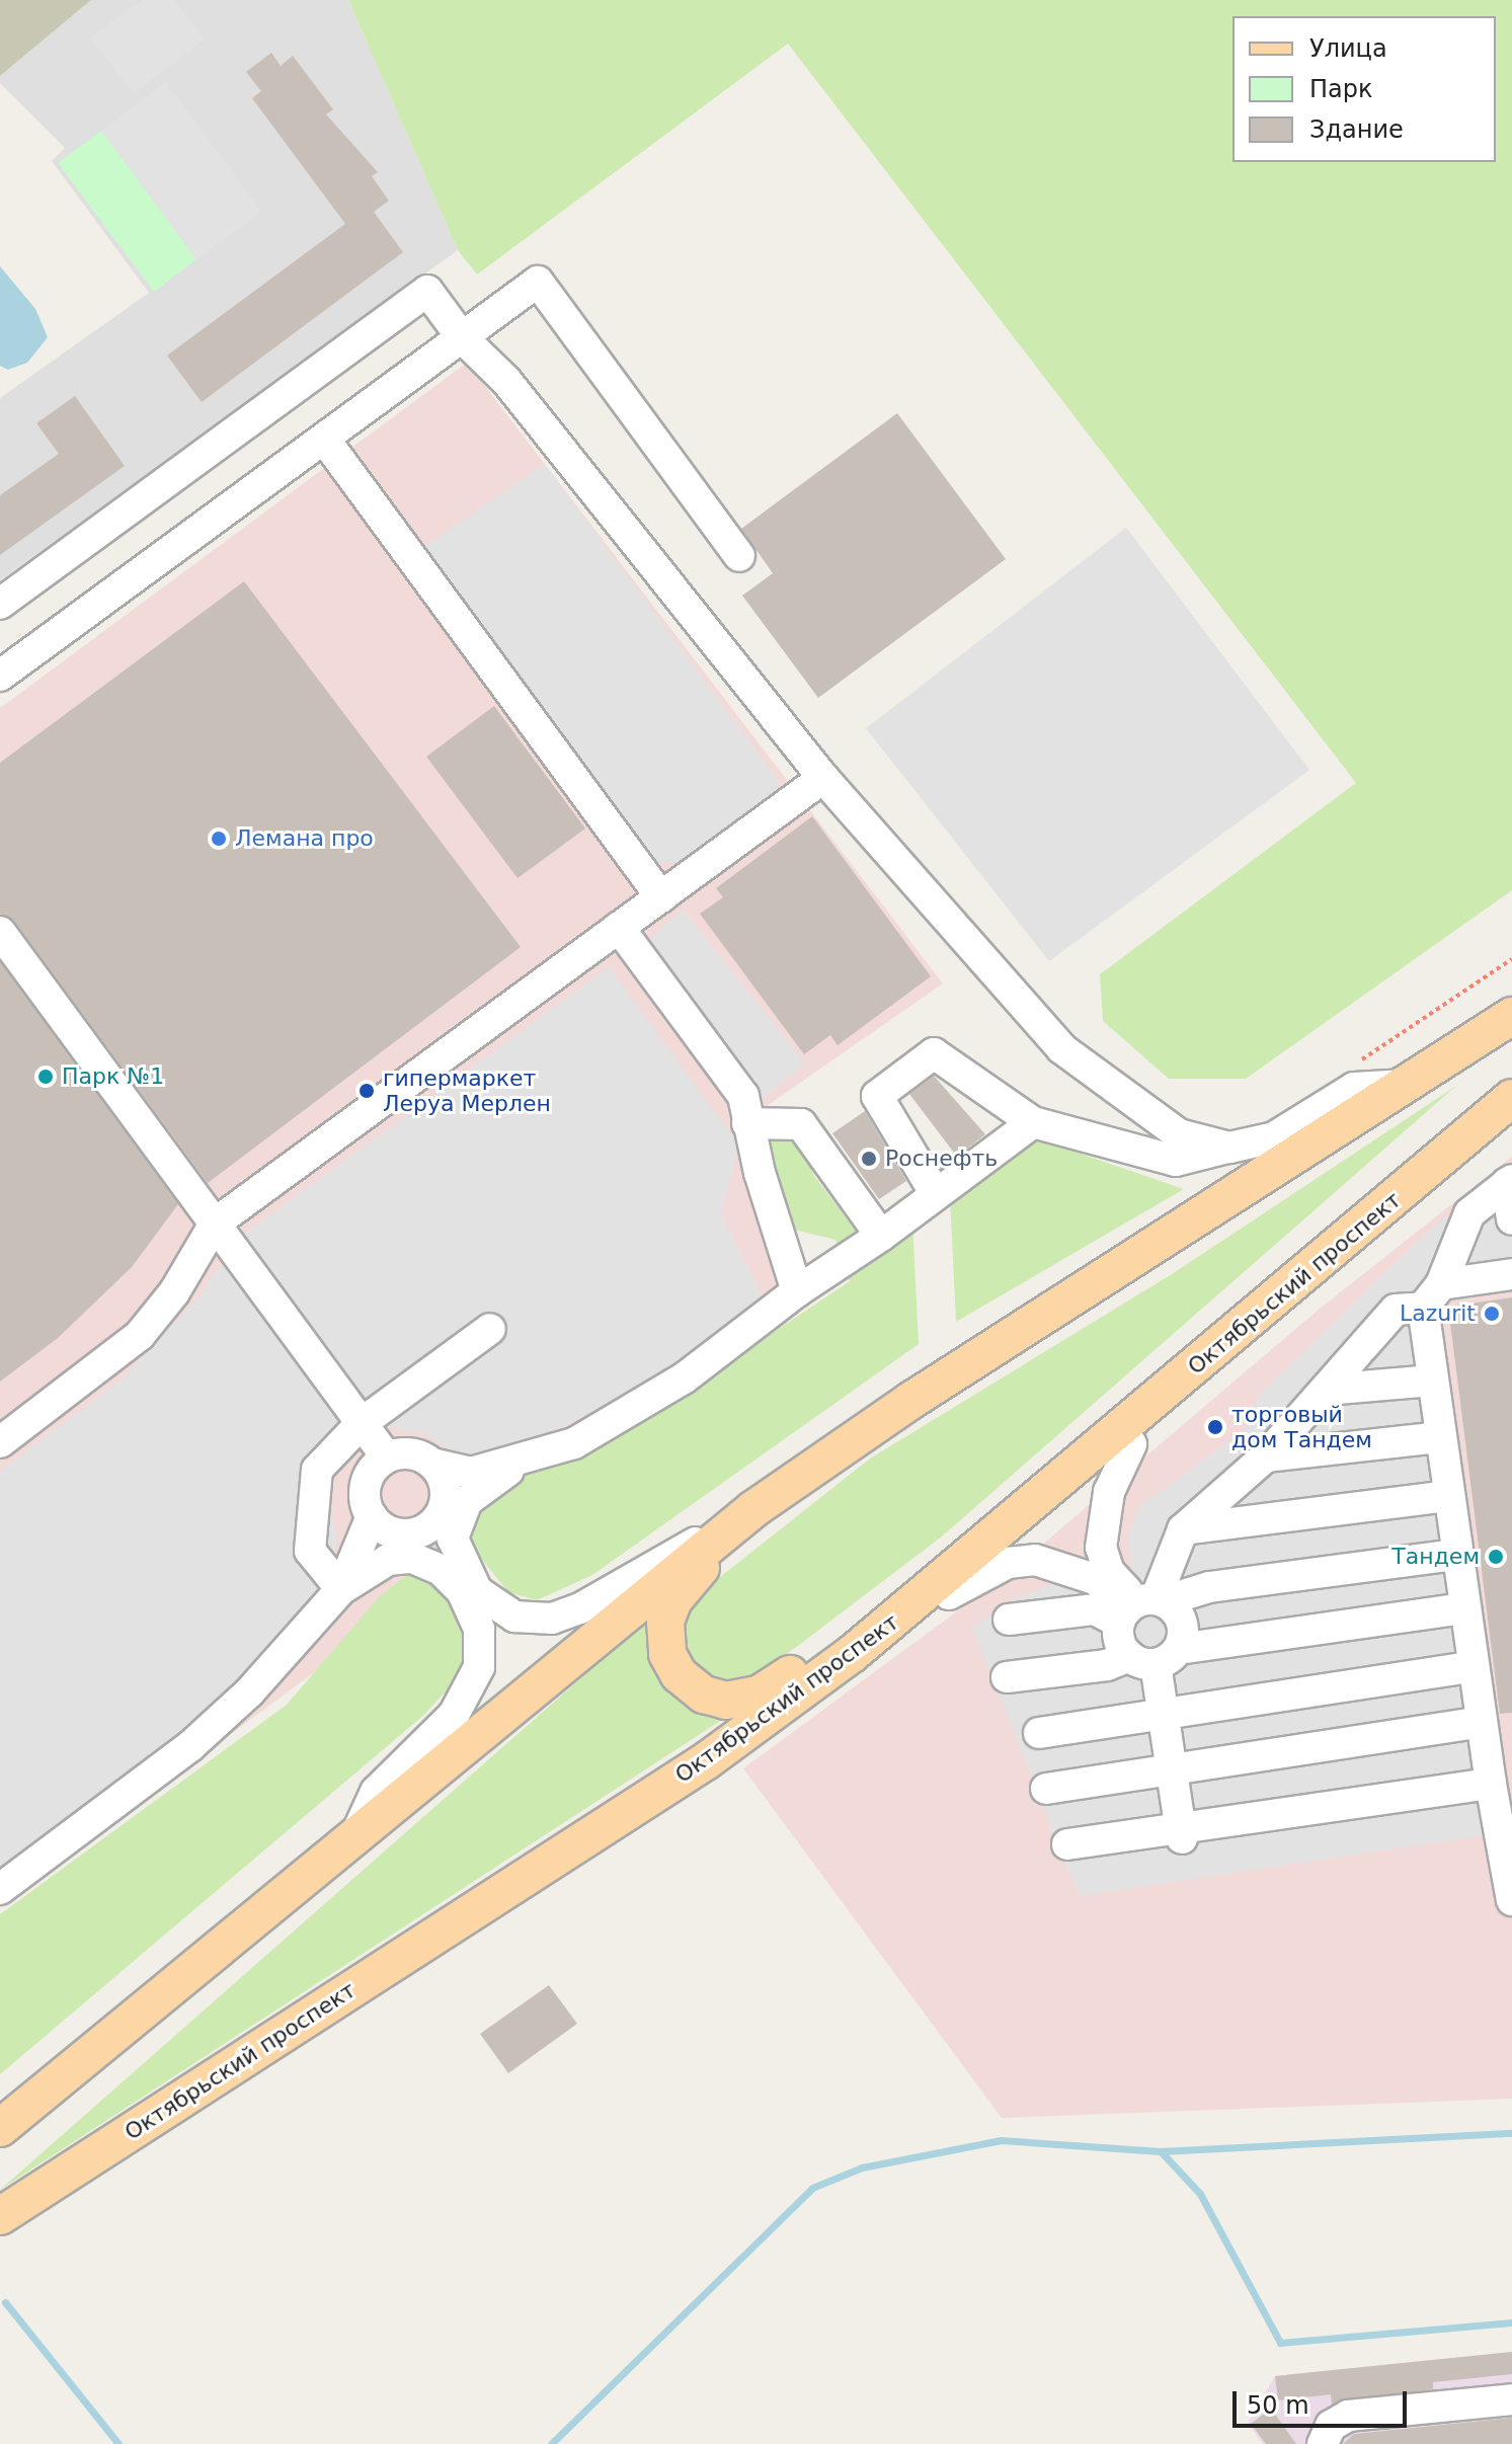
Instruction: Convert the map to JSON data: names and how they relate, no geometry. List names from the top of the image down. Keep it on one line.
{"streets":{"main road":["Октябрьский проспект"]},"places":["Лемана про","Парк №1","гипермаркет Леруа Мерлен","Роснефть","Lazurit","торговый дом Тандем","Тандем"],"legend":["Улица","Парк","Здание"],"scale_bar":"50 m"}
